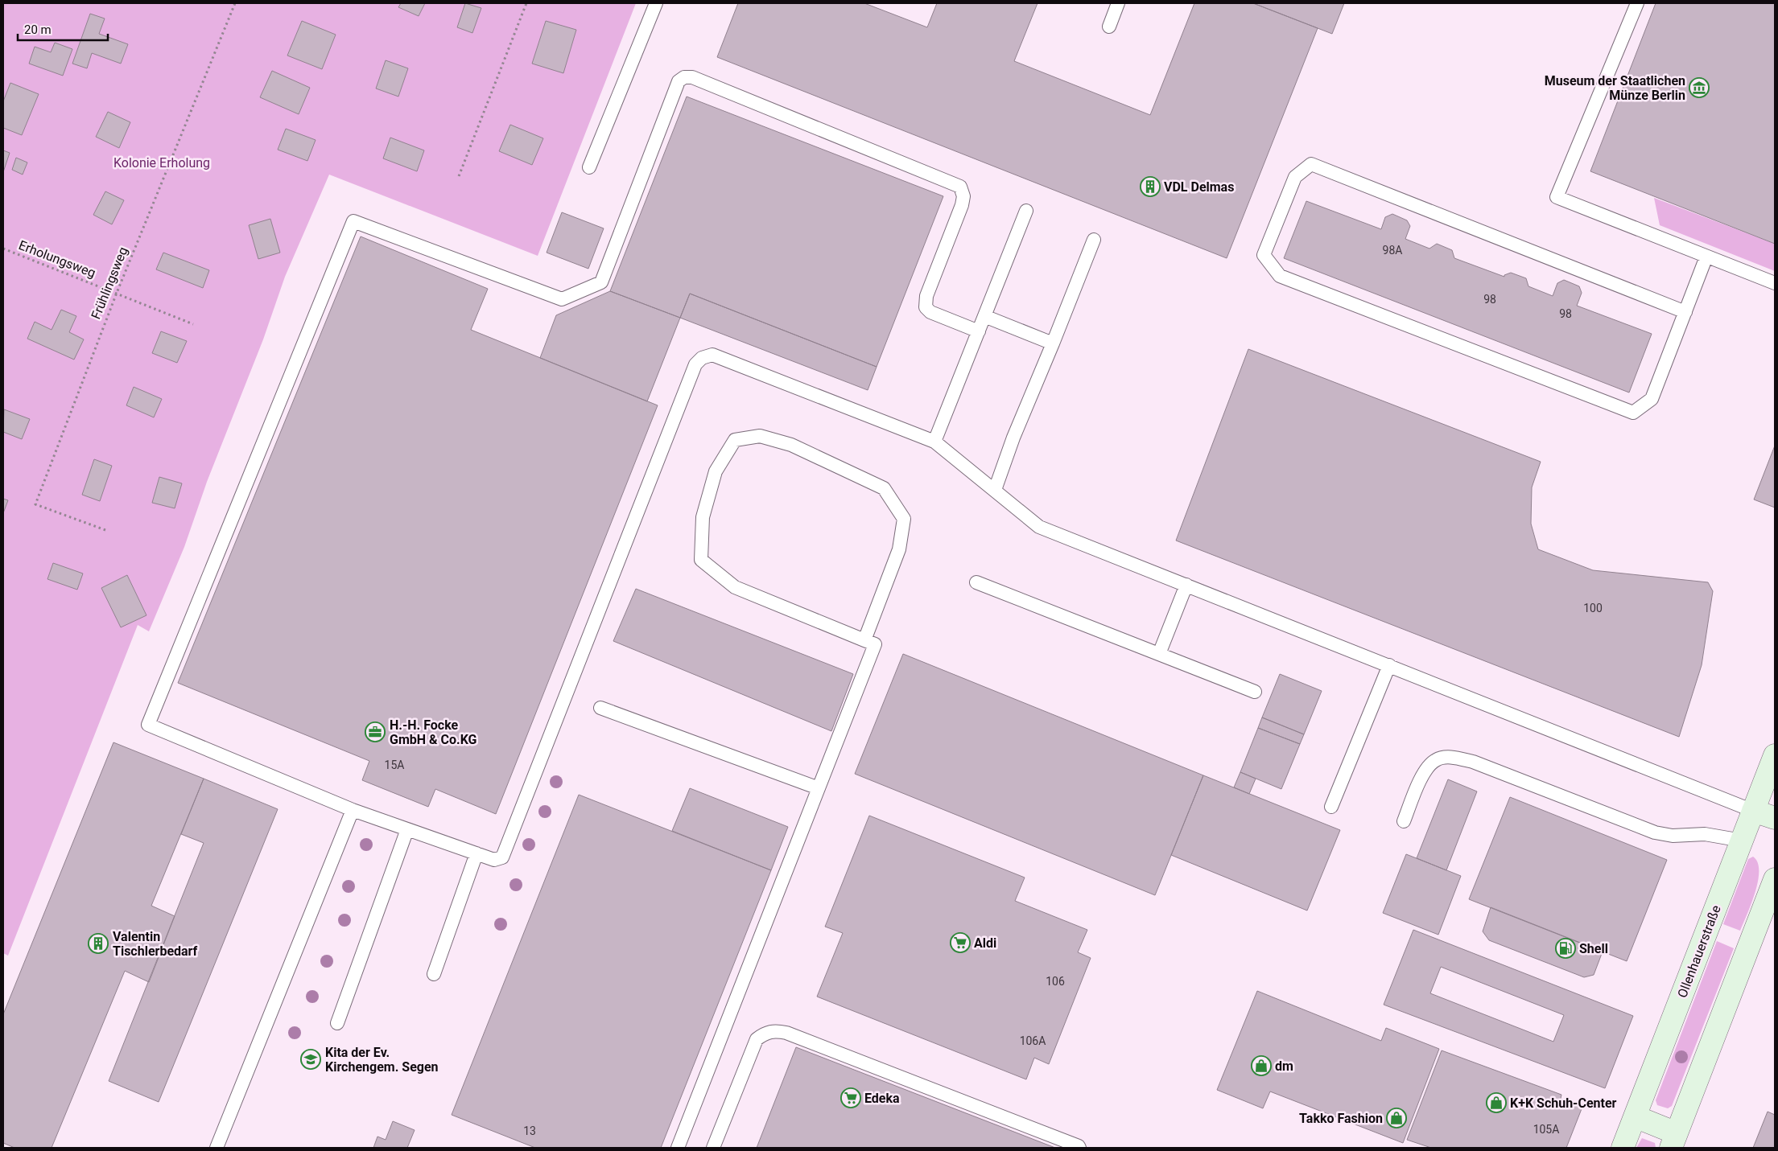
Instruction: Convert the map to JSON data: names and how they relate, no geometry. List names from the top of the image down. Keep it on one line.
{"streets":{"main road":["Ollenhauerstraße"],"path":["Erholungsweg","Frühlingsweg"]},"crossings":[["Erholungsweg","Frühlingsweg"]],"parks":["Kolonie Erholung"],"places":{"museum":["Museum der Staatlichen Münze Berlin"],"building":["VDL Delmas","Valentin Tischlerbedarf"],"office":["H.-H. Focke GmbH & Co.KG"],"supermarket":["Aldi","Edeka"],"fuel station":["Shell"],"school or university":["Kita der Ev. Kirchengem. Segen"],"shop":["dm","K+K Schuh-Center","Takko Fashion"]},"house_numbers":["98A","98","98","100","15A","106","106A","105A","13"],"scale_bar":"20 m"}
